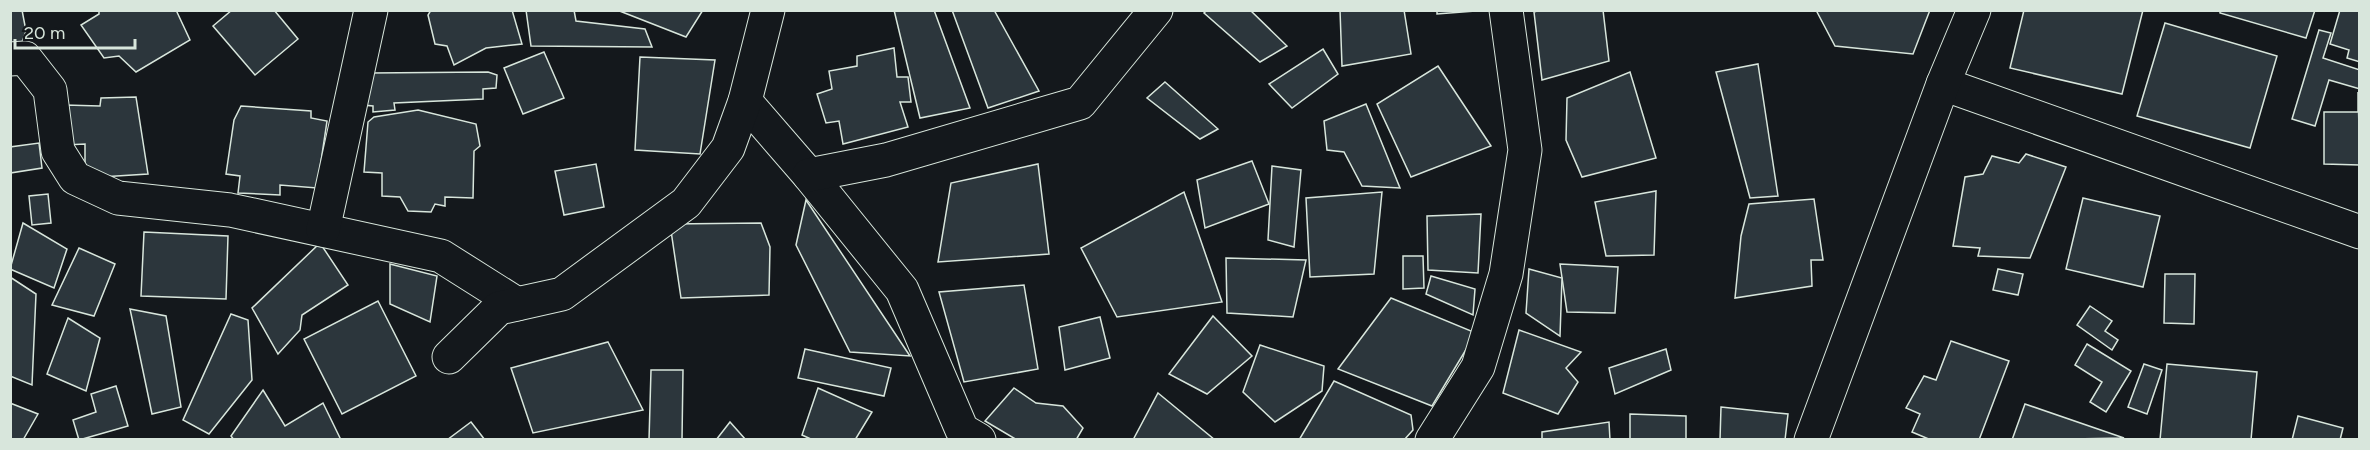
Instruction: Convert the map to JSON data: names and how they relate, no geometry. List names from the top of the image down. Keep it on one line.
{"scale_bar":"20 m"}
